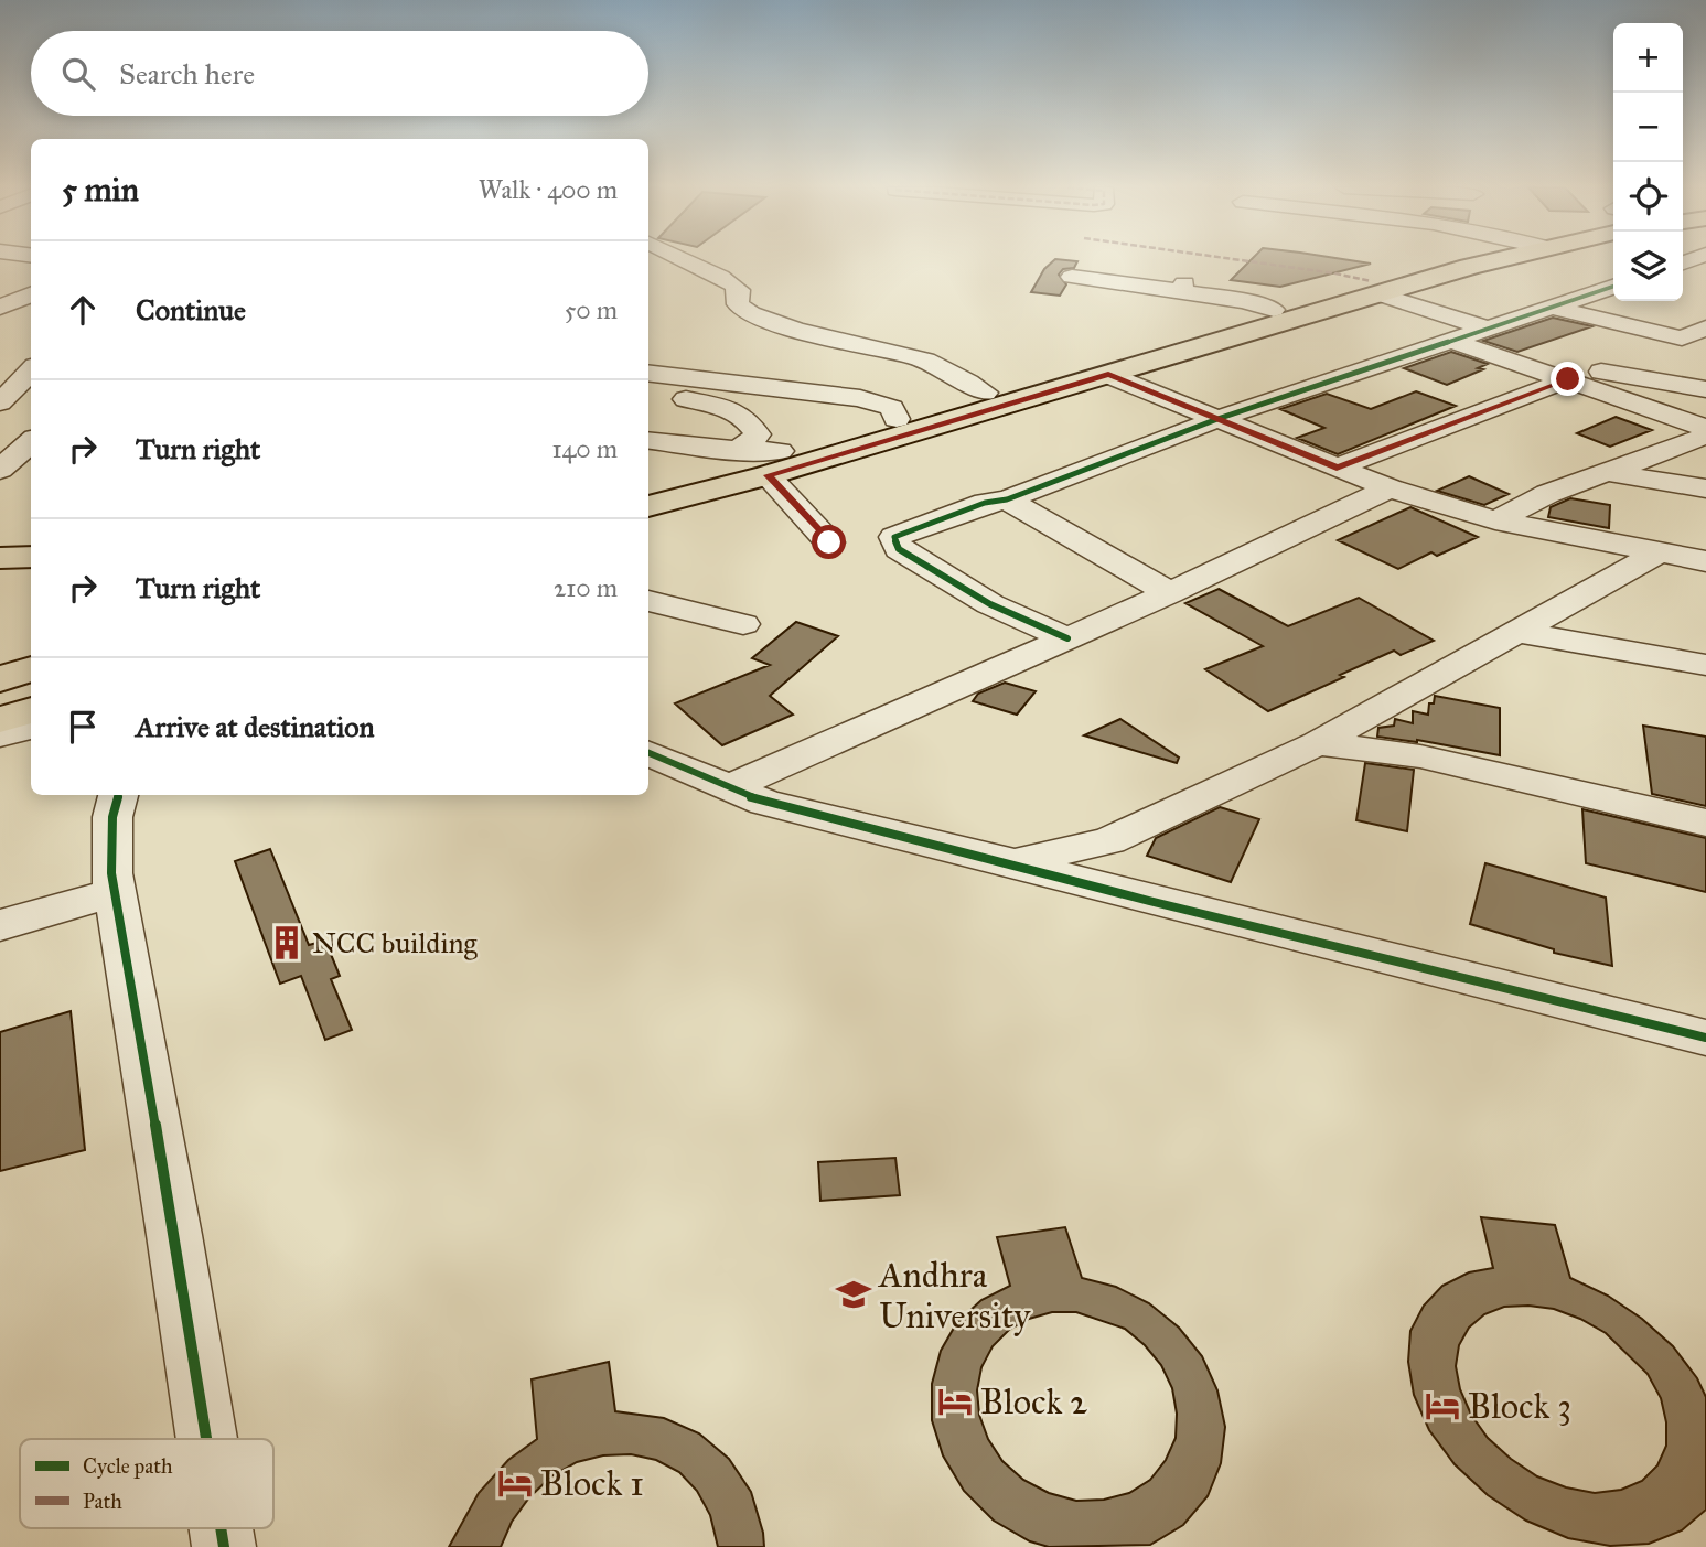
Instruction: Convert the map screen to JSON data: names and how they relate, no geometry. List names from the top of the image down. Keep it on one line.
{"places":{"building":["NCC building"],"school or university":["Andhra University"],"hotel":["Block 2","Block 3","Block 1"]},"legend":["Cycle path","Path"],"page":{"map_buttons":["+","−"],"search":"Search here","heading":["5 min","Walk · 400 m"],"list":[["Continue","50 m"],["Turn right","140 m"],["Turn right","210 m"],"Arrive at destination"]}}
